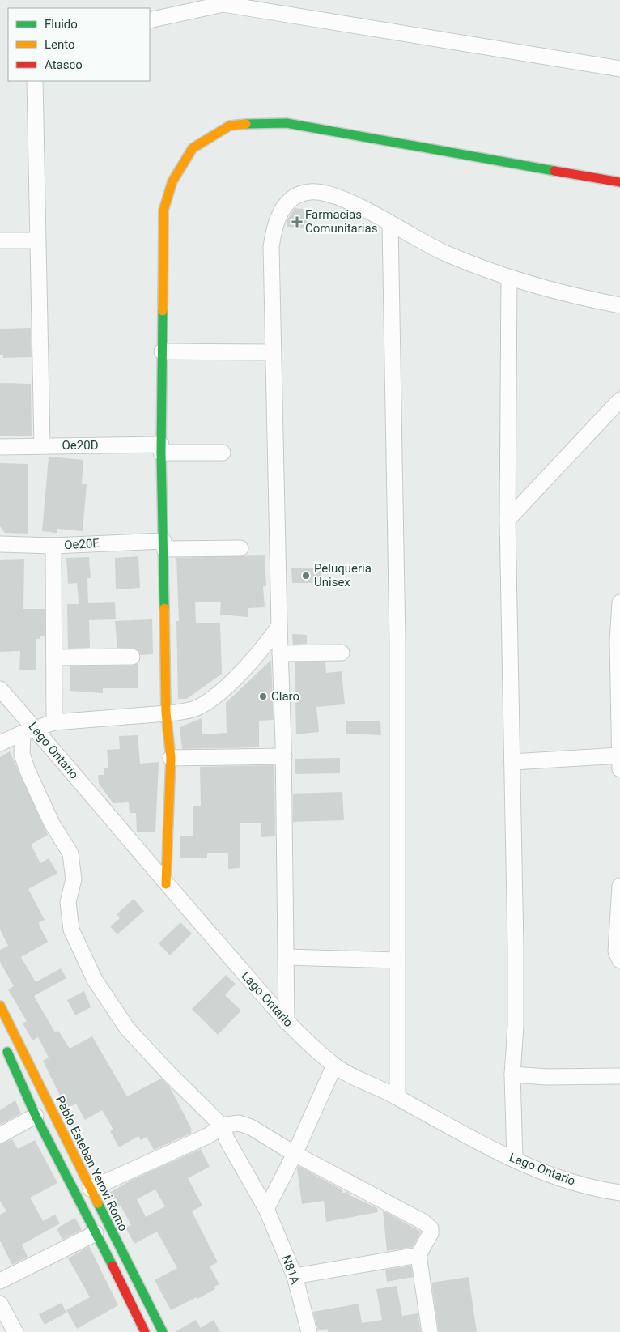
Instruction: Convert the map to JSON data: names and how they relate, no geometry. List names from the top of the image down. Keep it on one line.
{"streets":{"street":["Oe20D","Oe20E","Lago Ontario","Pablo Esteban Yerovi Romo","N81A"]},"places":{"health":["Farmacias Comunitarias"],"other":["Peluqueria Unisex","Claro"]},"legend":["Fluido","Lento","Atasco"]}
